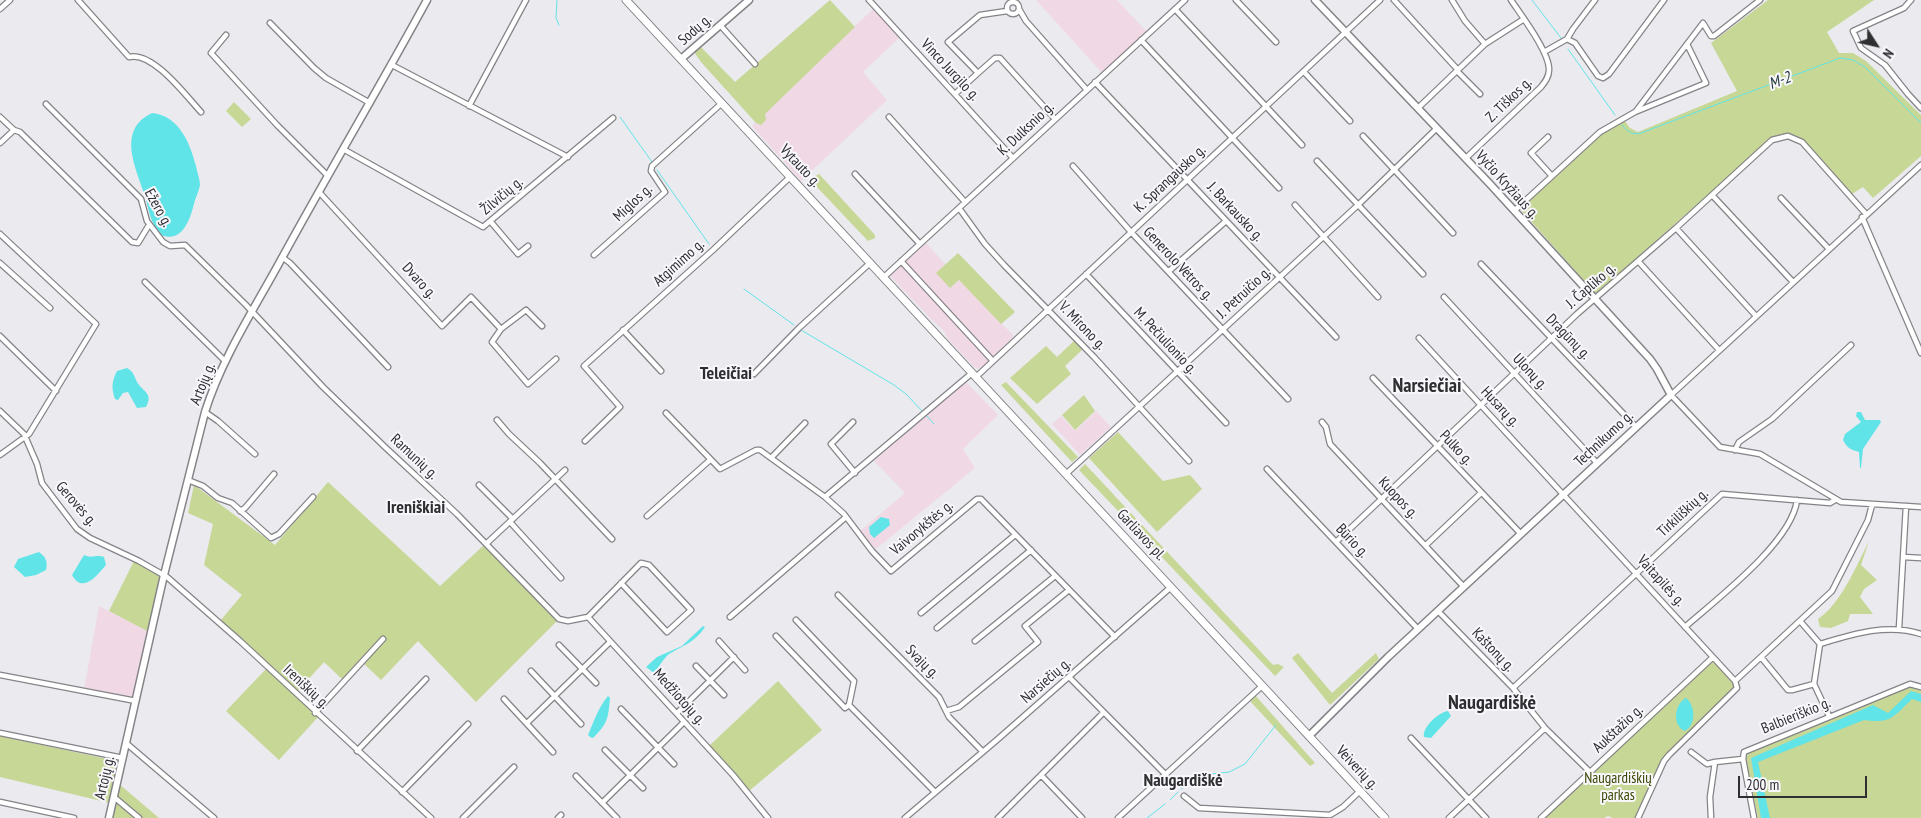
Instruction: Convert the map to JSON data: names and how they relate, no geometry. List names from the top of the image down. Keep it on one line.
{"streets":{"main road":["Vytauto g.","Garliavos pl.","Veiverių g."],"street":["Sodų g.","Vinco Jurgilo g.","Z. Tiškos g.","K. Dulksnio g.","K. Sprangausko g.","Vyčio Kryžiaus g.","Žilvičių g.","Miglos g.","Ežero g.","J. Barkausko g.","Atgimimo g.","Generolo Vėtros g.","Dvaro g.","J. Čapliko g.","J. Petruičio g.","V. Mirono g.","Dragūnų g.","M. Pečiulionio g.","Ulonų g.","Artojų g.","Husarų g.","Technikumo g.","Pulko g.","Ramunių g.","Kuopos g.","Gerovės g.","Tirkiliškių g.","Vaivorykštės g.","Būrio g.","Vaitapilės g.","Kaštonų g.","Svajų g.","Narsiečių g.","Ireniškių g.","Medžiotojų g.","Balbieriškio g.","Aukštažio g."]},"crossings":[["Sodų g.","Vytauto g."],["Vinco Jurgilo g.","K. Dulksnio g."],["Z. Tiškos g.","Vyčio Kryžiaus g."],["K. Dulksnio g.","Vytauto g."],["K. Dulksnio g.","J. Barkausko g."],["K. Dulksnio g.","V. Mirono g."],["Vytauto g.","Miglos g."],["Vytauto g.","Atgimimo g."],["Vytauto g.","Garliavos pl."],["K. Sprangausko g.","Vyčio Kryžiaus g."],["K. Sprangausko g.","J. Barkausko g."],["K. Sprangausko g.","Generolo Vėtros g."],["K. Sprangausko g.","V. Mirono g."],["K. Sprangausko g.","M. Pečiulionio g."],["K. Sprangausko g.","Vaivorykštės g."],["K. Sprangausko g.","Garliavos pl."],["Vyčio Kryžiaus g.","J. Čapliko g."],["Vyčio Kryžiaus g.","J. Petruičio g."],["Vyčio Kryžiaus g.","Technikumo g."],["Žilvičių g.","Artojų g."],["Ežero g.","Artojų g."],["Ežero g.","Ramunių g."],["J. Barkausko g.","J. Petruičio g."],["Generolo Vėtros g.","J. Petruičio g."],["Dvaro g.","Artojų g."],["J. Čapliko g.","Dragūnų g."],["J. Čapliko g.","Ulonų g."],["J. Čapliko g.","Husarų g."],["J. Čapliko g.","Technikumo g."],["J. Čapliko g.","Pulko g."],["J. Čapliko g.","Kuopos g."],["J. Čapliko g.","Būrio g."],["J. Petruičio g.","V. Mirono g."],["J. Petruičio g.","M. Pečiulionio g."],["J. Petruičio g.","Garliavos pl."],["Dragūnų g.","Technikumo g."],["Ulonų g.","Technikumo g."],["Artojų g.","Ramunių g."],["Artojų g.","Gerovės g."],["Artojų g.","Ireniškių g."],["Husarų g.","Technikumo g."],["Husarų g.","Vaitapilės g."],["Technikumo g.","Pulko g."],["Technikumo g.","Kuopos g."],["Technikumo g.","Garliavos pl."],["Technikumo g.","Būrio g."],["Technikumo g.","Vaitapilės g."],["Technikumo g.","Kaštonų g."],["Technikumo g.","Veiverių g."],["Ramunių g.","Medžiotojų g."],["Gerovės g.","Ireniškių g."],["Tirkiliškių g.","Vaitapilės g."],["Tirkiliškių g.","Kaštonų g."],["Garliavos pl.","Narsiečių g."],["Garliavos pl.","Veiverių g."],["Vaitapilės g.","Aukštažio g."],["Kaštonų g.","Aukštažio g."],["Svajų g.","Narsiečių g."]],"districts":["Teleičiai","Narsiečiai","Ireniškiai","Naugardiškė","Naugardiškė"],"water":["M-2"],"parks":["Naugardiškių parkas"],"scale_bar":"200 m","north":"bottom right"}
